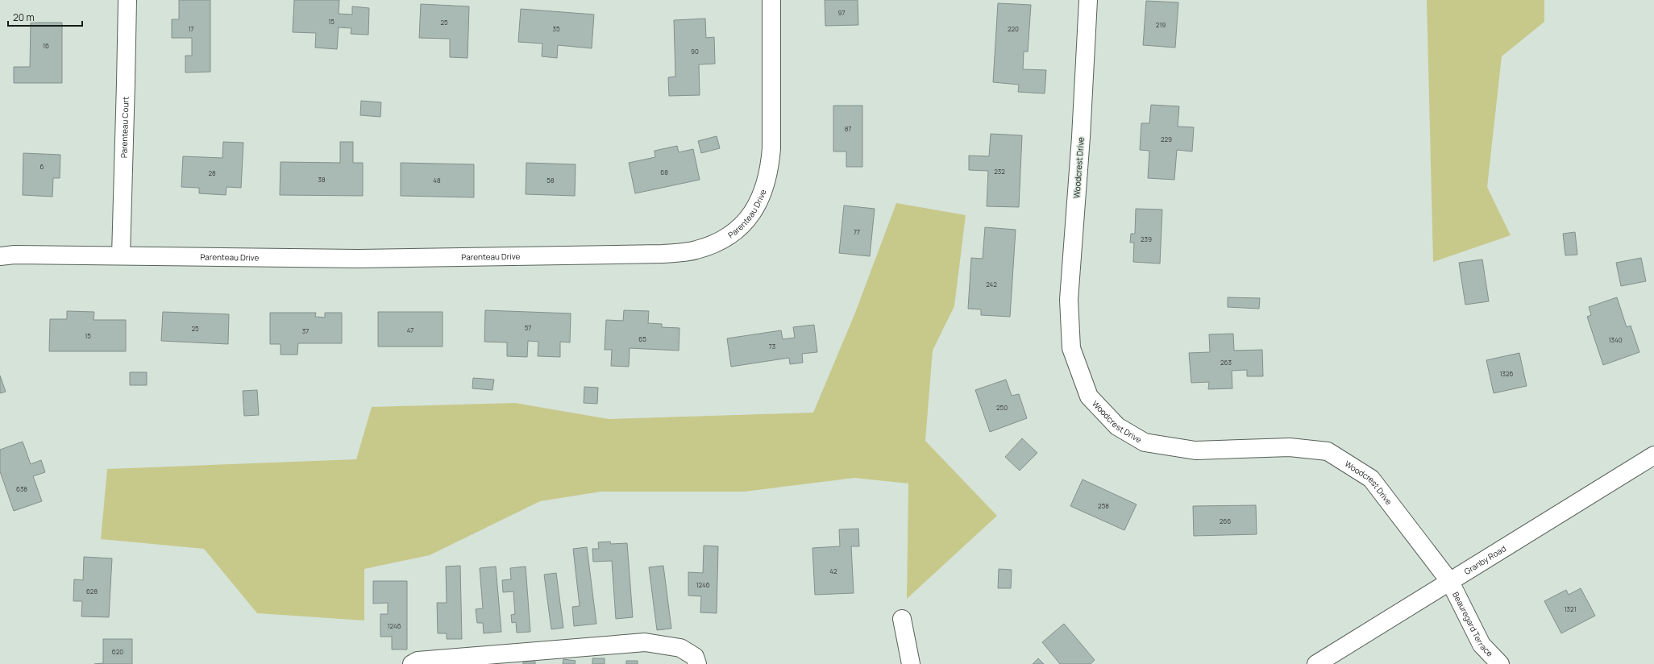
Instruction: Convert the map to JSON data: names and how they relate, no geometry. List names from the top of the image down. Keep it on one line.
{"streets":{"street":["Parenteau Court","Woodcrest Drive","Parenteau Drive","Granby Road","Beauregard Terrace"]},"crossings":[["Parenteau Court","Parenteau Drive"],["Woodcrest Drive","Granby Road"],["Woodcrest Drive","Beauregard Terrace"],["Granby Road","Beauregard Terrace"]],"house_numbers":["97","15","25","219","17","35","220","16","90","87","229","6","232","68","28","38","48","58","77","239","242","57","25","47","37","15","65","1340","73","263","1326","250","638","258","266","42","1246","628","1321","1246","620"],"scale_bar":"20 m"}
